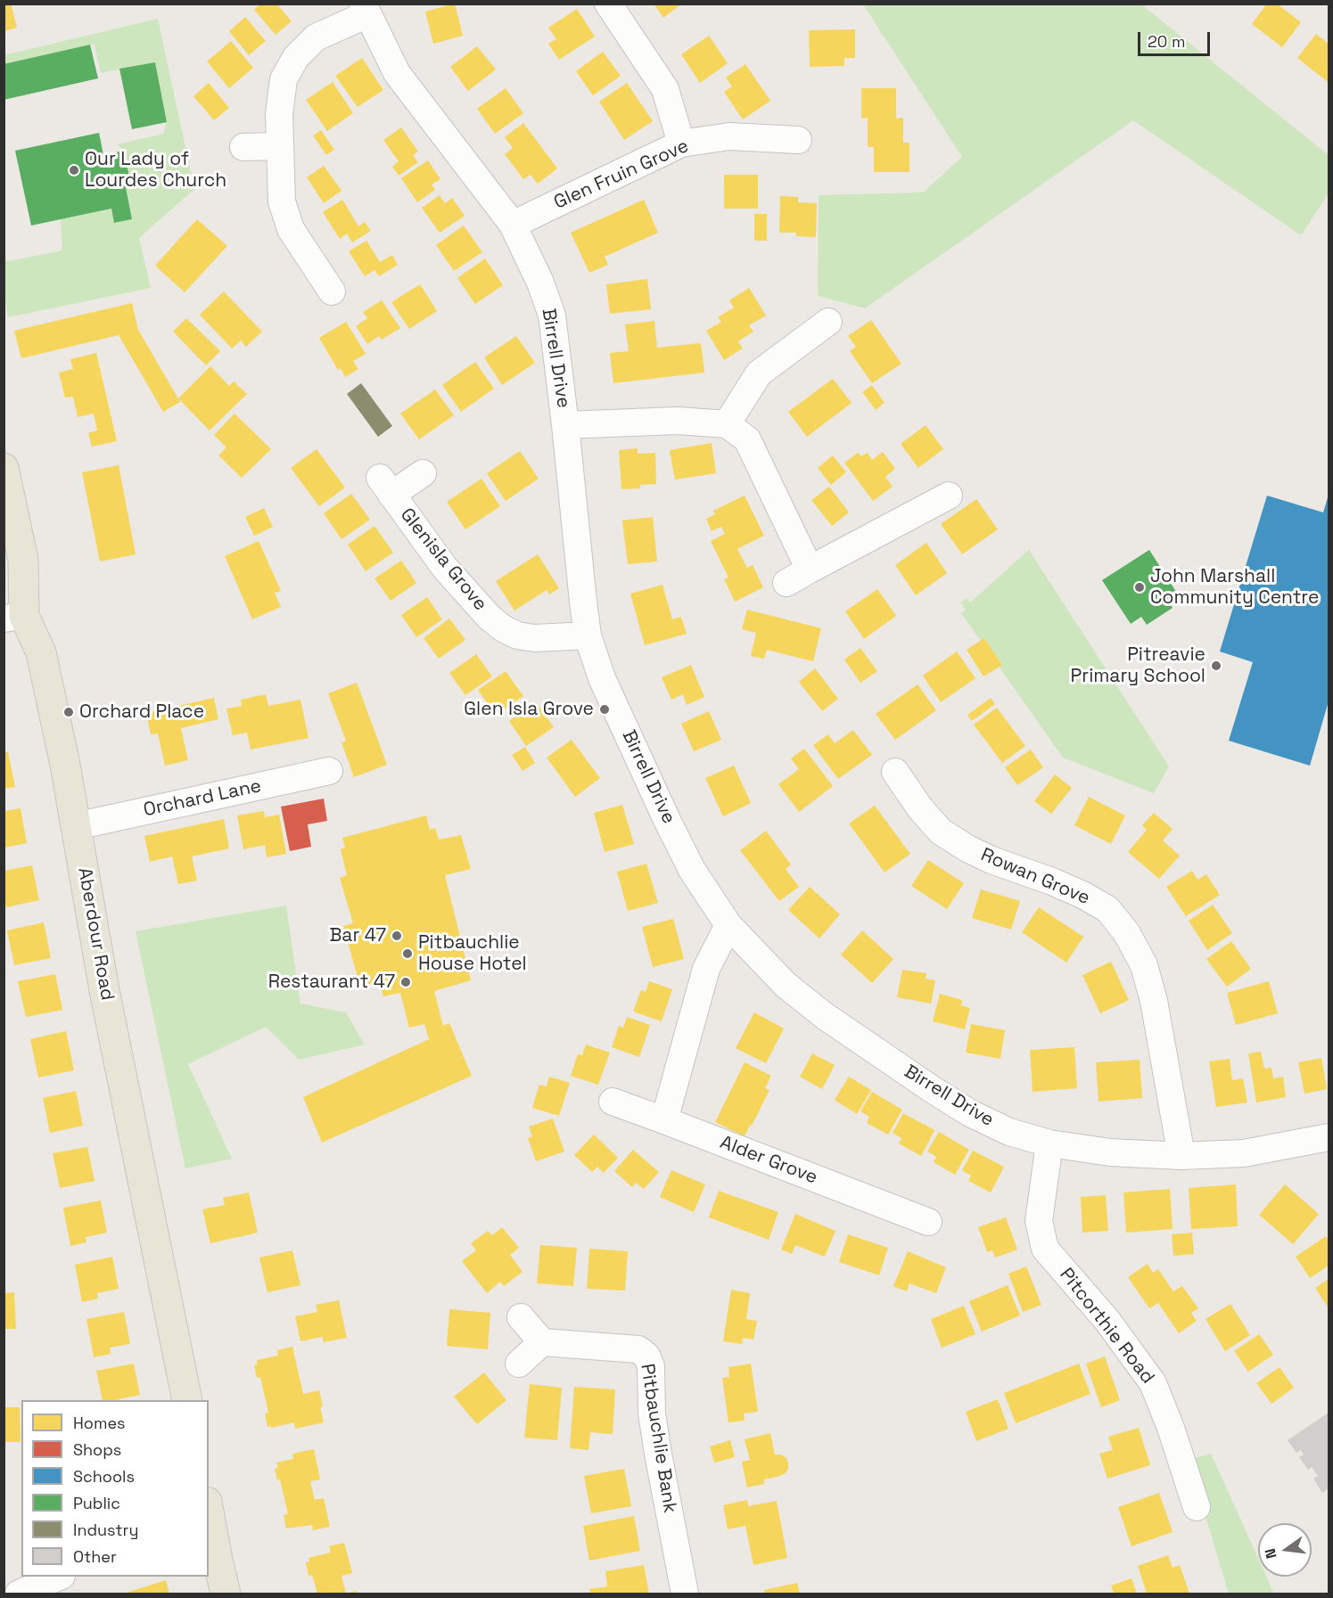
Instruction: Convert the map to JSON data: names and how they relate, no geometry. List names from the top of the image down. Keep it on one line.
{"streets":{"main road":["Aberdour Road"],"street":["Glen Fruin Grove","Birrell Drive","Glenisla Grove","Orchard Lane","Rowan Grove","Alder Grove","Pitcorthie Road","Pitbauchlie Bank"]},"crossings":[["Glen Fruin Grove","Birrell Drive"],["Birrell Drive","Glenisla Grove"],["Birrell Drive","Rowan Grove"],["Birrell Drive","Pitcorthie Road"],["Orchard Lane","Aberdour Road"]],"places":["Our Lady of Lourdes Church","John Marshall Community Centre","Pitreavie Primary School","Glen Isla Grove","Orchard Place","Bar 47","Pitbauchlie House Hotel","Restaurant 47"],"legend":["Homes","Shops","Schools","Public","Industry","Other"],"scale_bar":"20 m","north":"left"}
